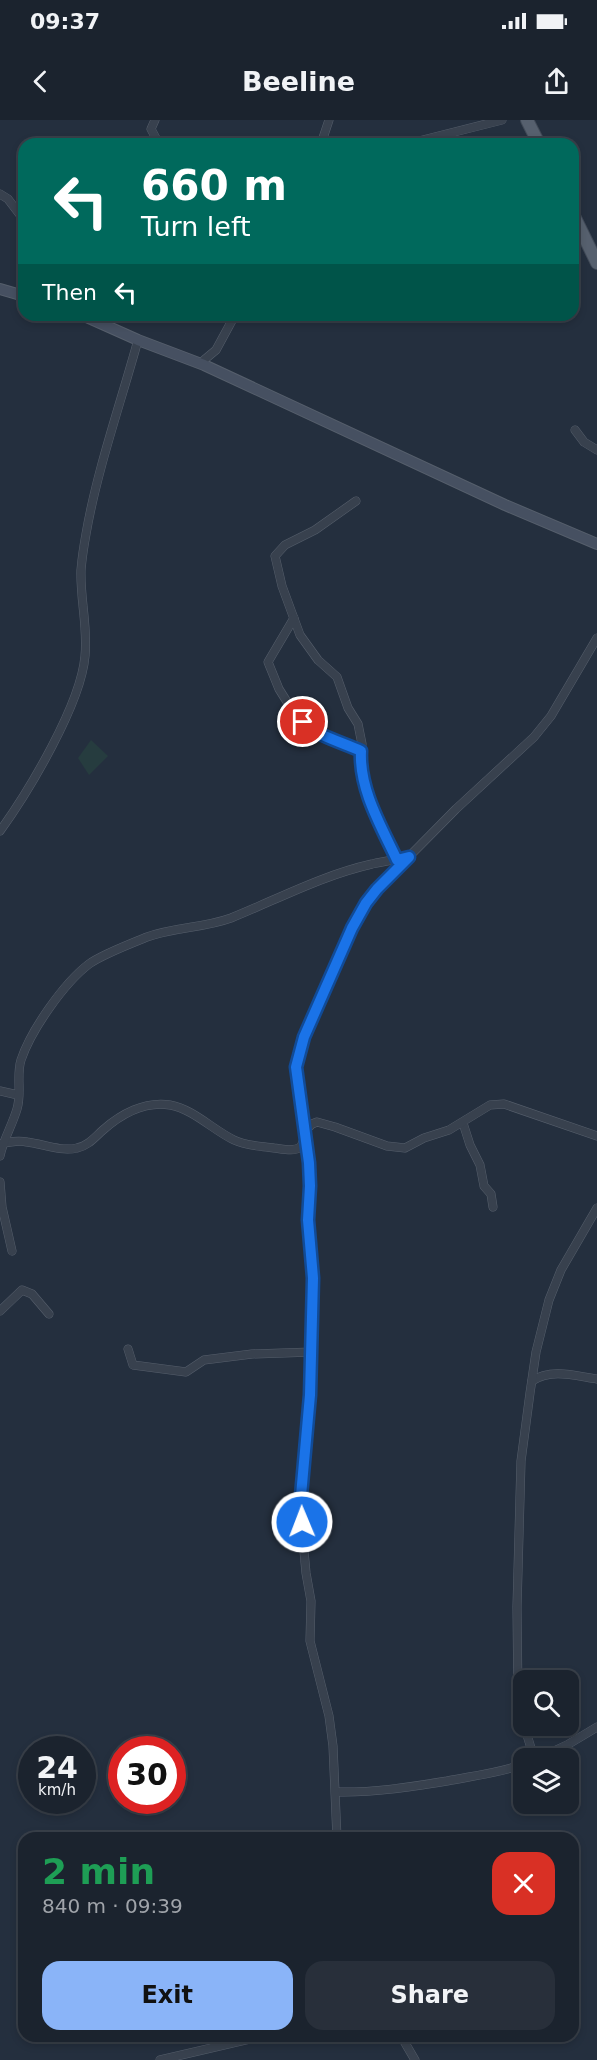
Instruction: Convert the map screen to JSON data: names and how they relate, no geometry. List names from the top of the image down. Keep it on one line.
{"page":{"status":"09:37","header":"Beeline","turn":["660 m","Turn left"],"then":"Then","speed":"24 km/h","limit":"30","heading":["2 min","840 m · 09:39"],"buttons":["Exit","Share"]}}
